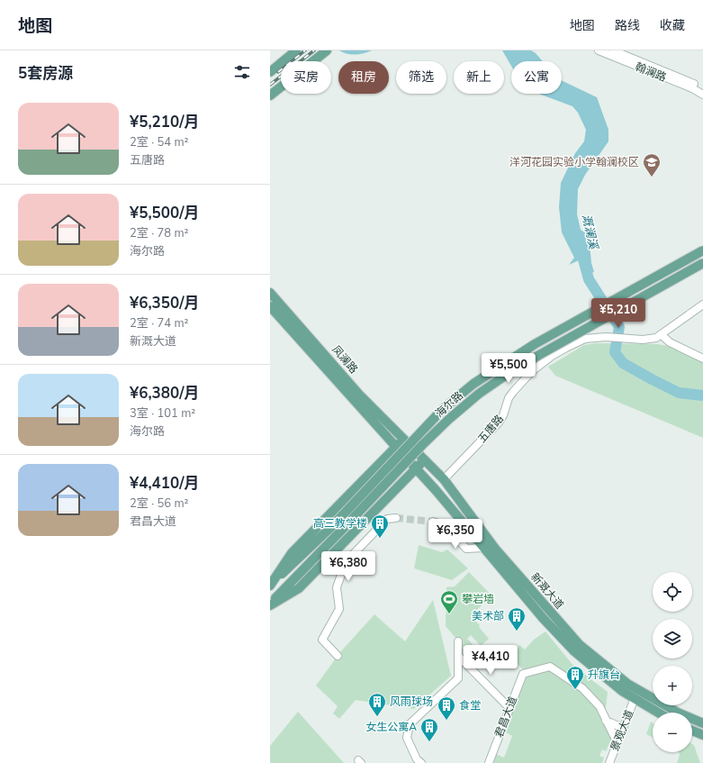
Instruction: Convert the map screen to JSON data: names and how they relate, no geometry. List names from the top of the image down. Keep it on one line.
{"streets":{"main road":["凤澜路","海尔路","新溉大道"],"street":["翰澜路","五唐路","君昌大道","景观大道"]},"crossings":[["凤澜路","新溉大道"],["五唐路","新溉大道"],["新溉大道","景观大道"],["君昌大道","景观大道"]],"water":["溉澜溪"],"places":{"school or university":["洋河花园实验小学翰澜校区"],"building":["高三教学楼","美术部","升旗台","风雨球场","食堂","女生公寓A"],"sports":["攀岩墙"]},"page":{"header":"地图","nav":["地图","路线","收藏"],"heading":"5套房源","chip":["买房","租房","筛选","新上","公寓"],"list":[{"name":"¥5,210/月","note":"2室 · 54 m² · 五唐路"},{"name":"¥5,500/月","note":"2室 · 78 m² · 海尔路"},{"name":"¥6,350/月","note":"2室 · 74 m² · 新溉大道"},{"name":"¥6,380/月","note":"3室 · 101 m² · 海尔路"},{"name":"¥4,410/月","note":"2室 · 56 m² · 君昌大道"}],"price":["¥5,210","¥5,500","¥6,350","¥6,380","¥4,410"],"map_buttons":["+","−"]}}
